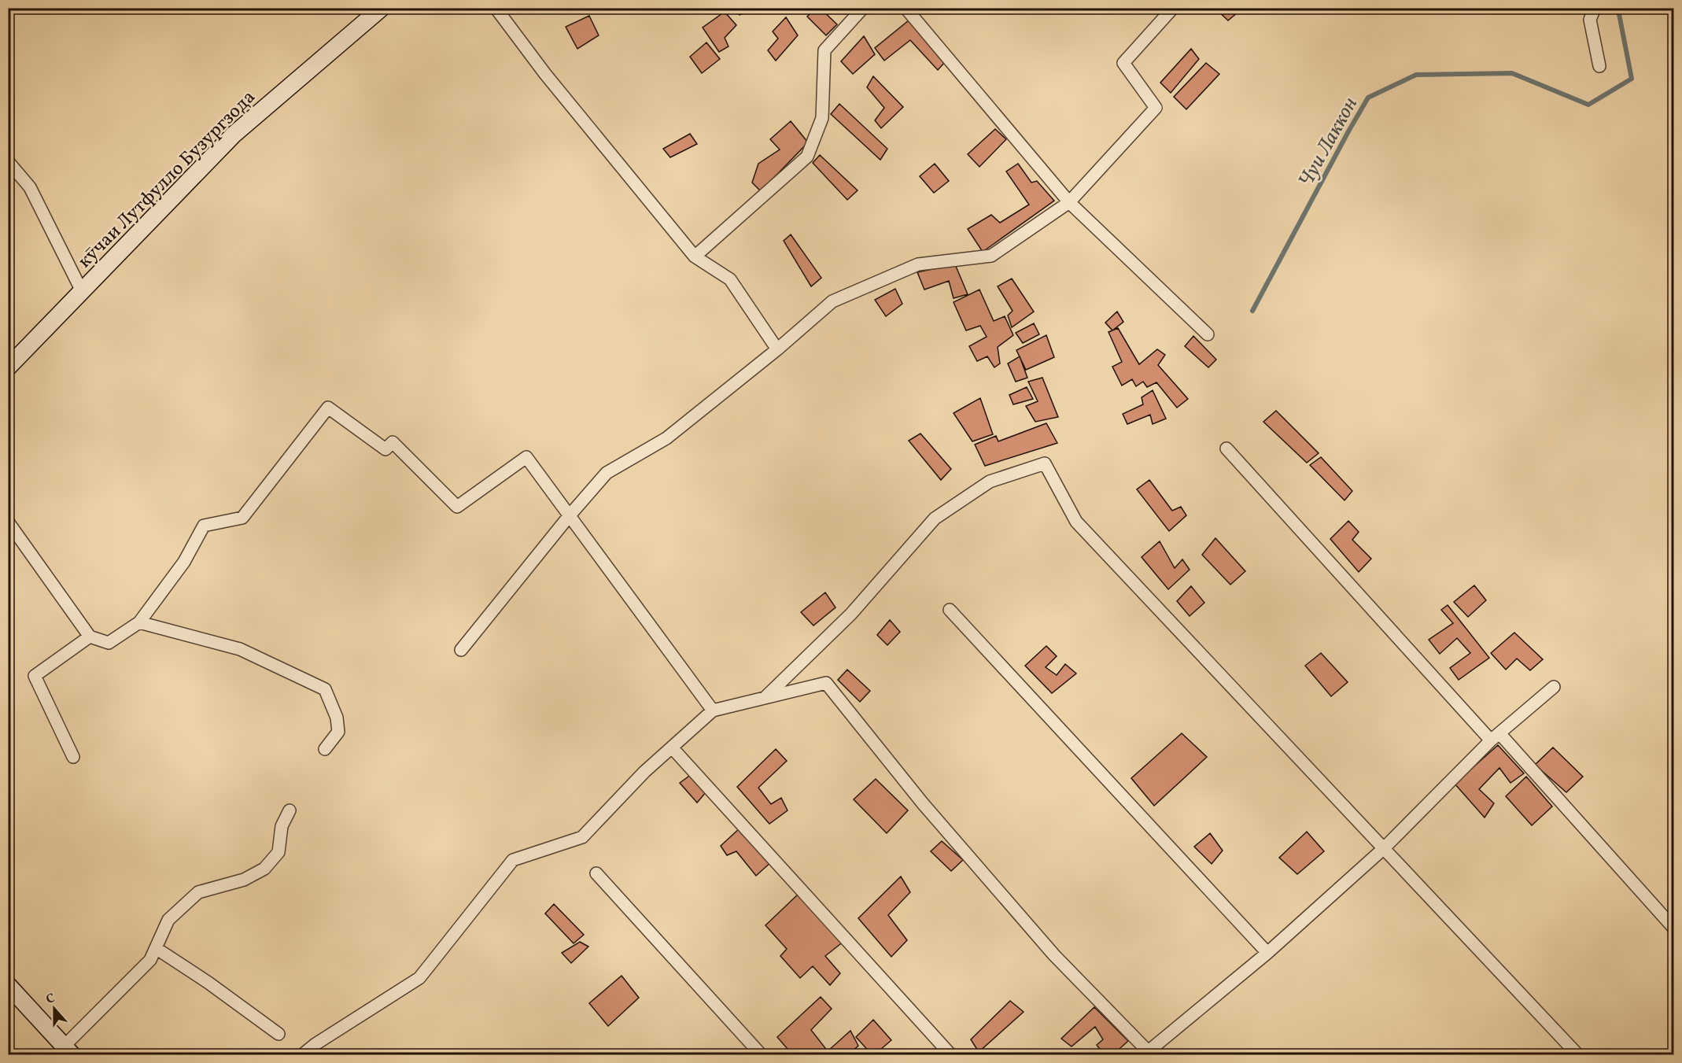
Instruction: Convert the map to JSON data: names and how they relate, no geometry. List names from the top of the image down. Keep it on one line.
{"streets":{"main road":["кӯчаи Лутфулло Бузургзода"]},"water":["Чуи Лаккон"],"north":"top"}
